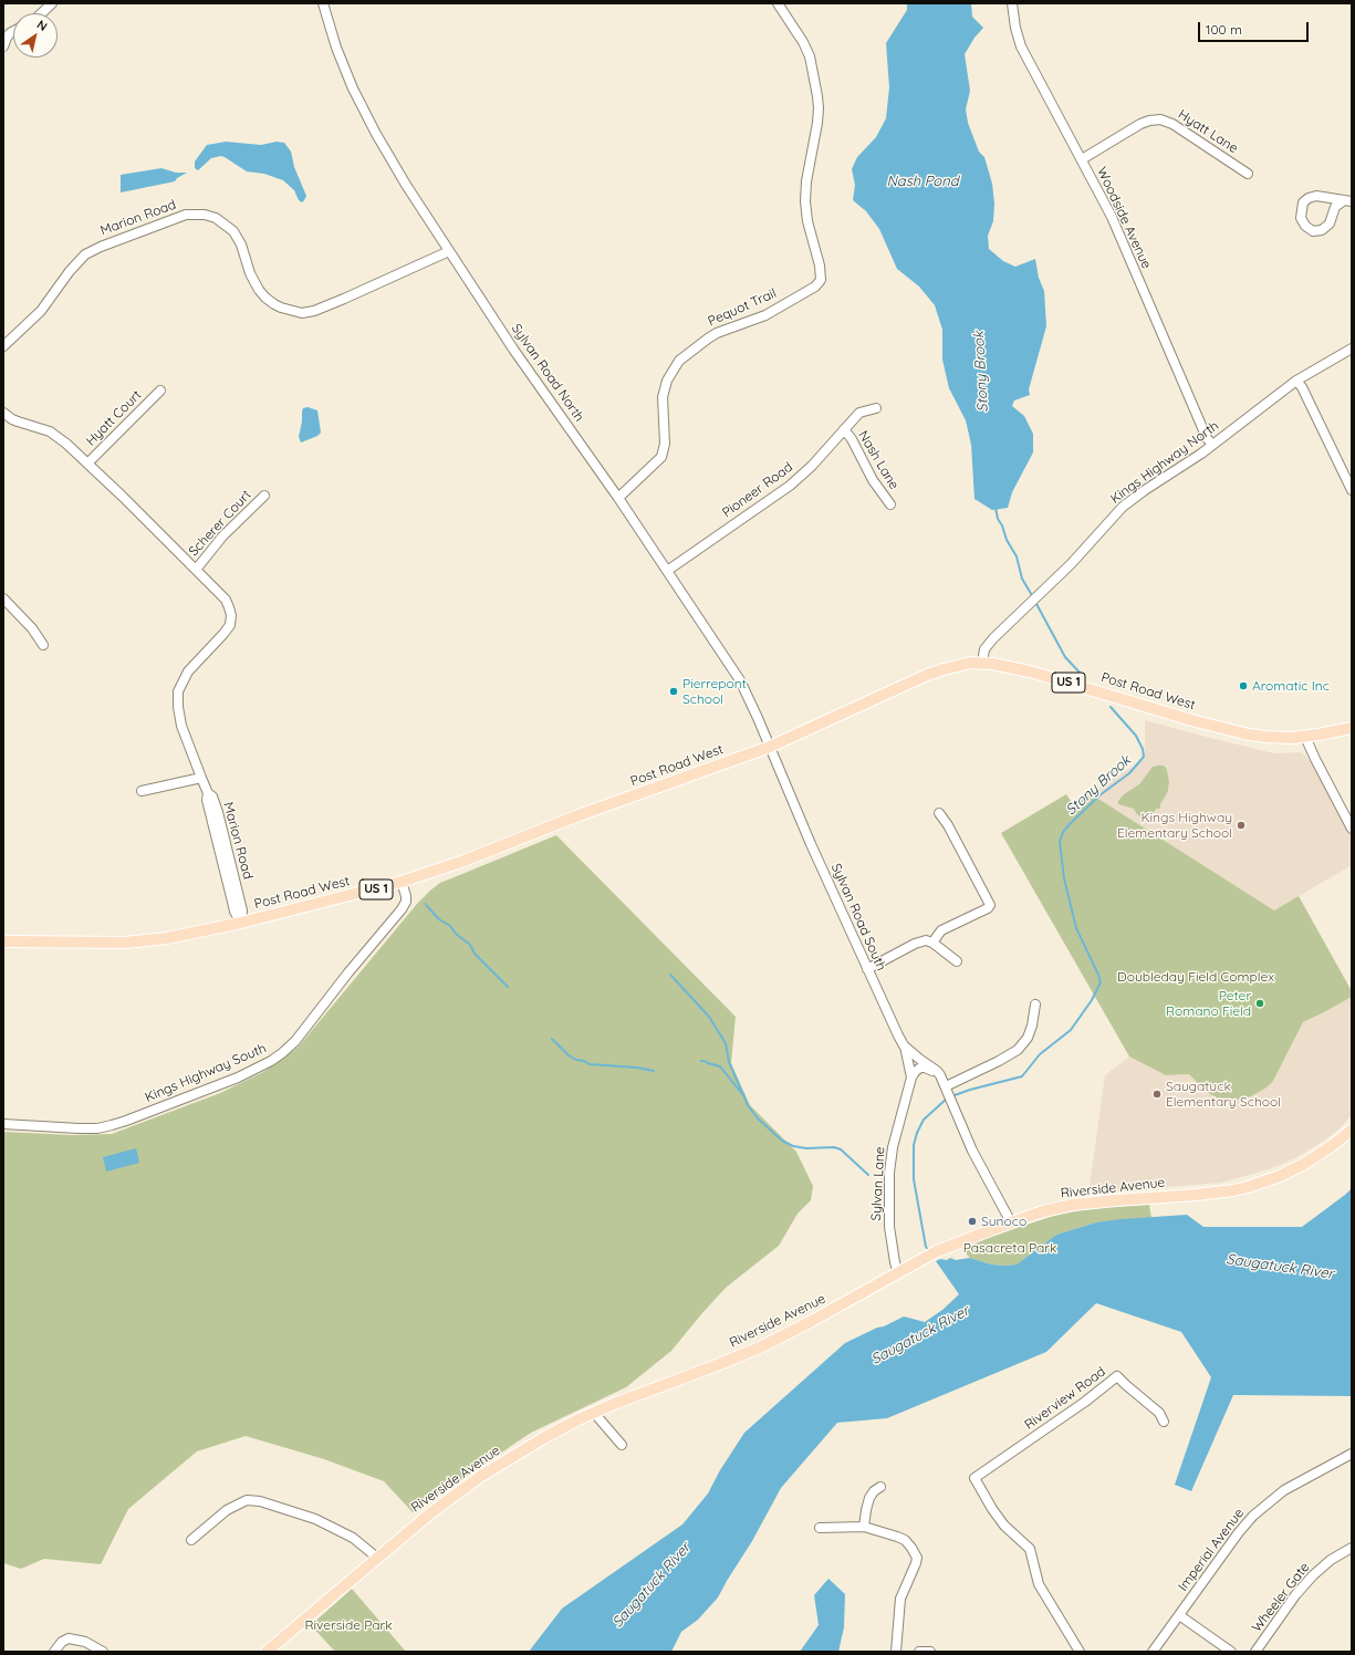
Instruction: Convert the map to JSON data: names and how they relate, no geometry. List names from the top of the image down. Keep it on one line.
{"streets":{"main road":["US 1","Post Road West","Riverside Avenue"],"street":["Hyatt Lane","Marion Road","Woodside Avenue","Pequot Trail","Sylvan Road North","Hyatt Court","Nash Lane","Kings Highway North","Pioneer Road","Scherer Court","Sylvan Road South","Kings Highway South","Sylvan Lane","Riverview Road","Imperial Avenue","Wheeler Gate"]},"crossings":[["Hyatt Lane","Woodside Avenue"],["Marion Road","Sylvan Road North"],["Marion Road","Hyatt Court"],["Marion Road","Scherer Court"],["Marion Road","Post Road West"],["Woodside Avenue","Kings Highway North"],["Pequot Trail","Sylvan Road North"],["Sylvan Road North","Pioneer Road"],["Sylvan Road North","Post Road West"],["Sylvan Road North","Sylvan Road South"],["Nash Lane","Pioneer Road"],["Kings Highway North","Post Road West"],["Post Road West","Sylvan Road South"],["Post Road West","Kings Highway South"],["Sylvan Road South","Sylvan Lane"],["Sylvan Road South","Riverside Avenue"],["Sylvan Lane","Riverside Avenue"]],"water":["Nash Pond","Stony Brook","Saugatuck River"],"parks":["Doubleday Field Complex","Pasacreta Park","Riverside Park"],"places":["Aromatic Inc","Pierrepont School","Kings Highway Elementary School","Peter Romano Field","Saugatuck Elementary School","Sunoco"],"scale_bar":"100 m","north":"top right"}
